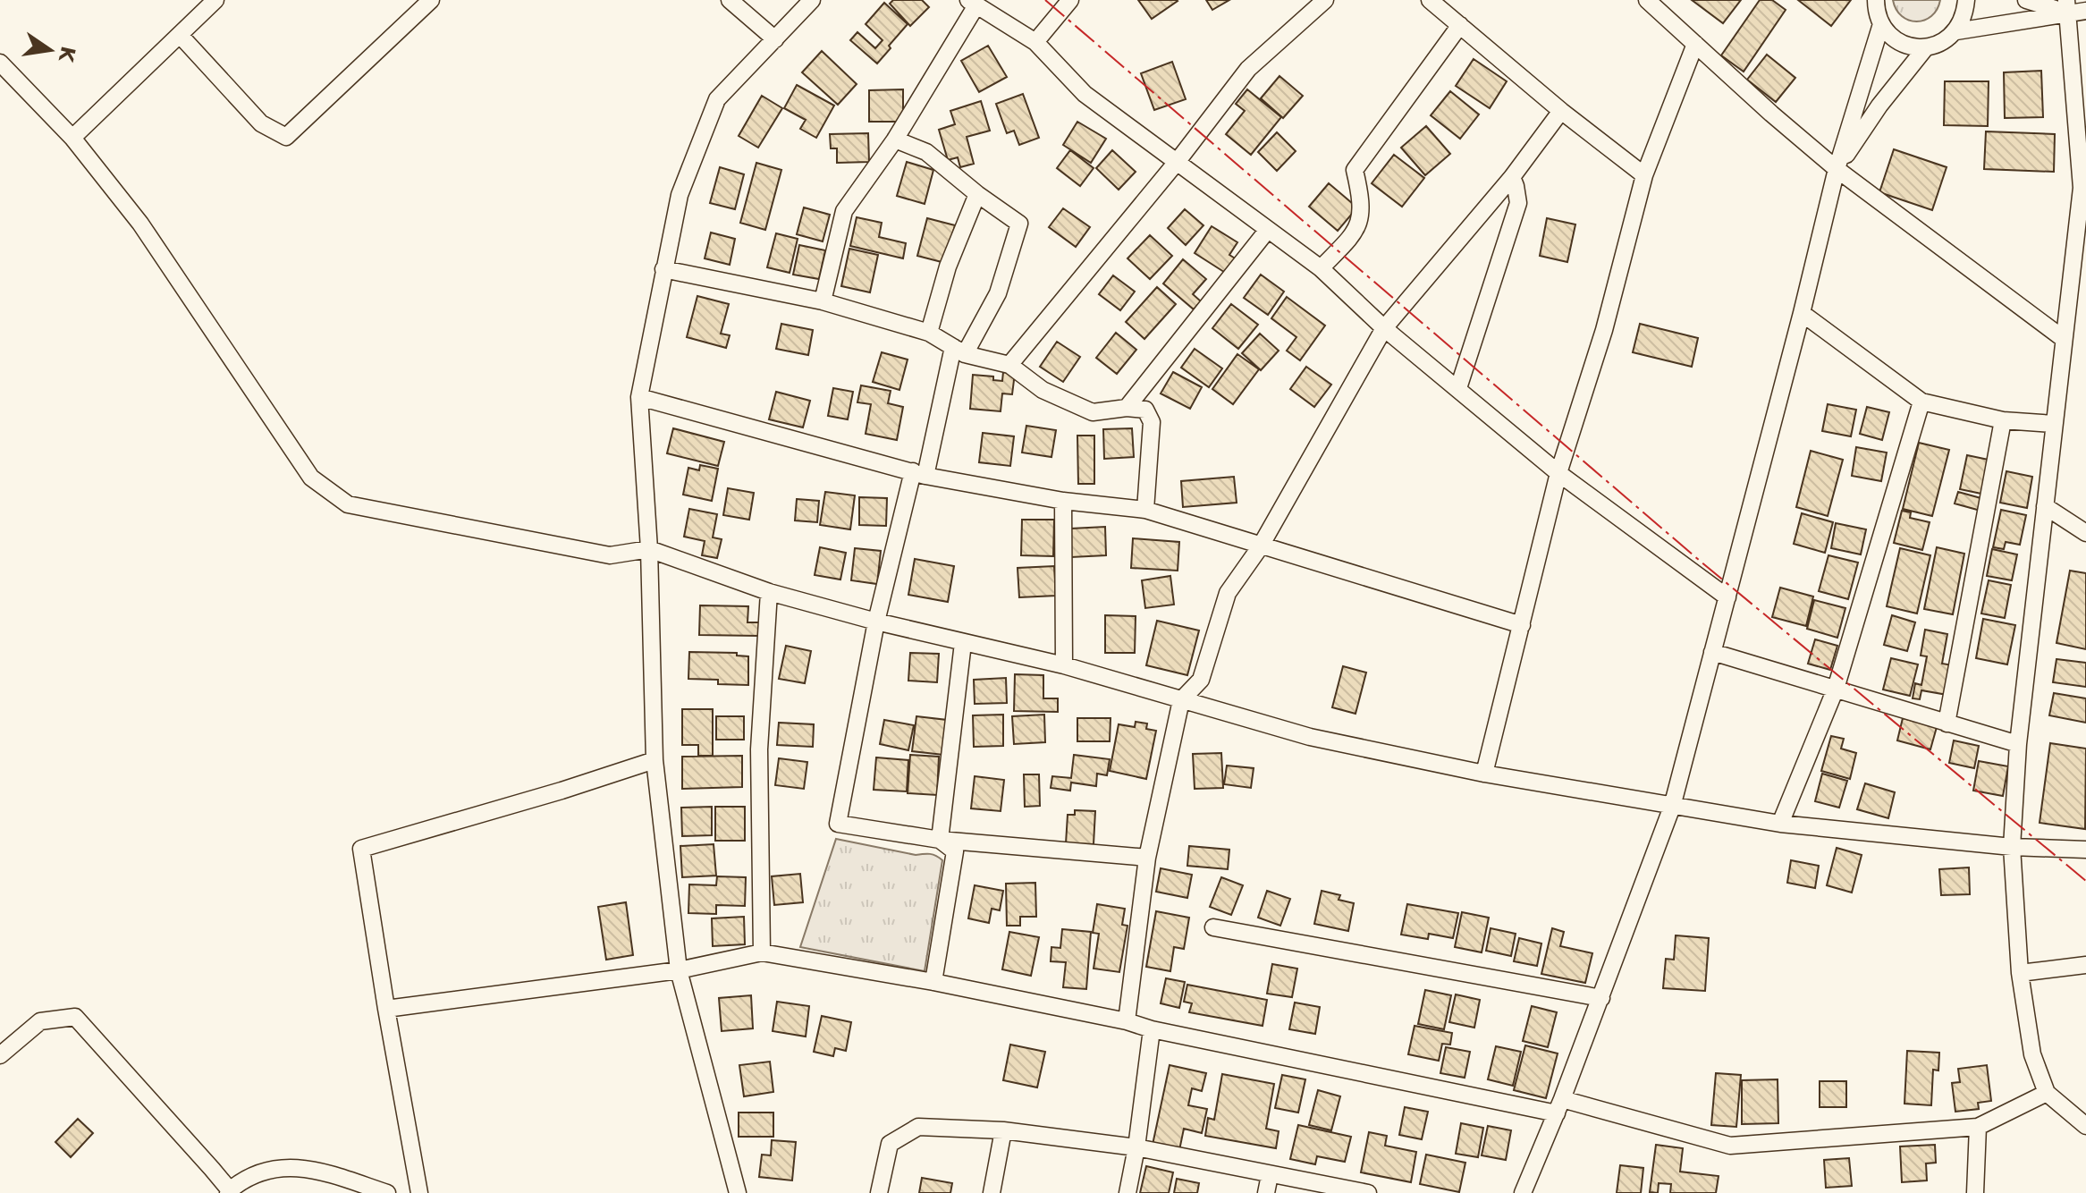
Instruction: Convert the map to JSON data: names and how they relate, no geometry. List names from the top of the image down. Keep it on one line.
{"north":"right"}
